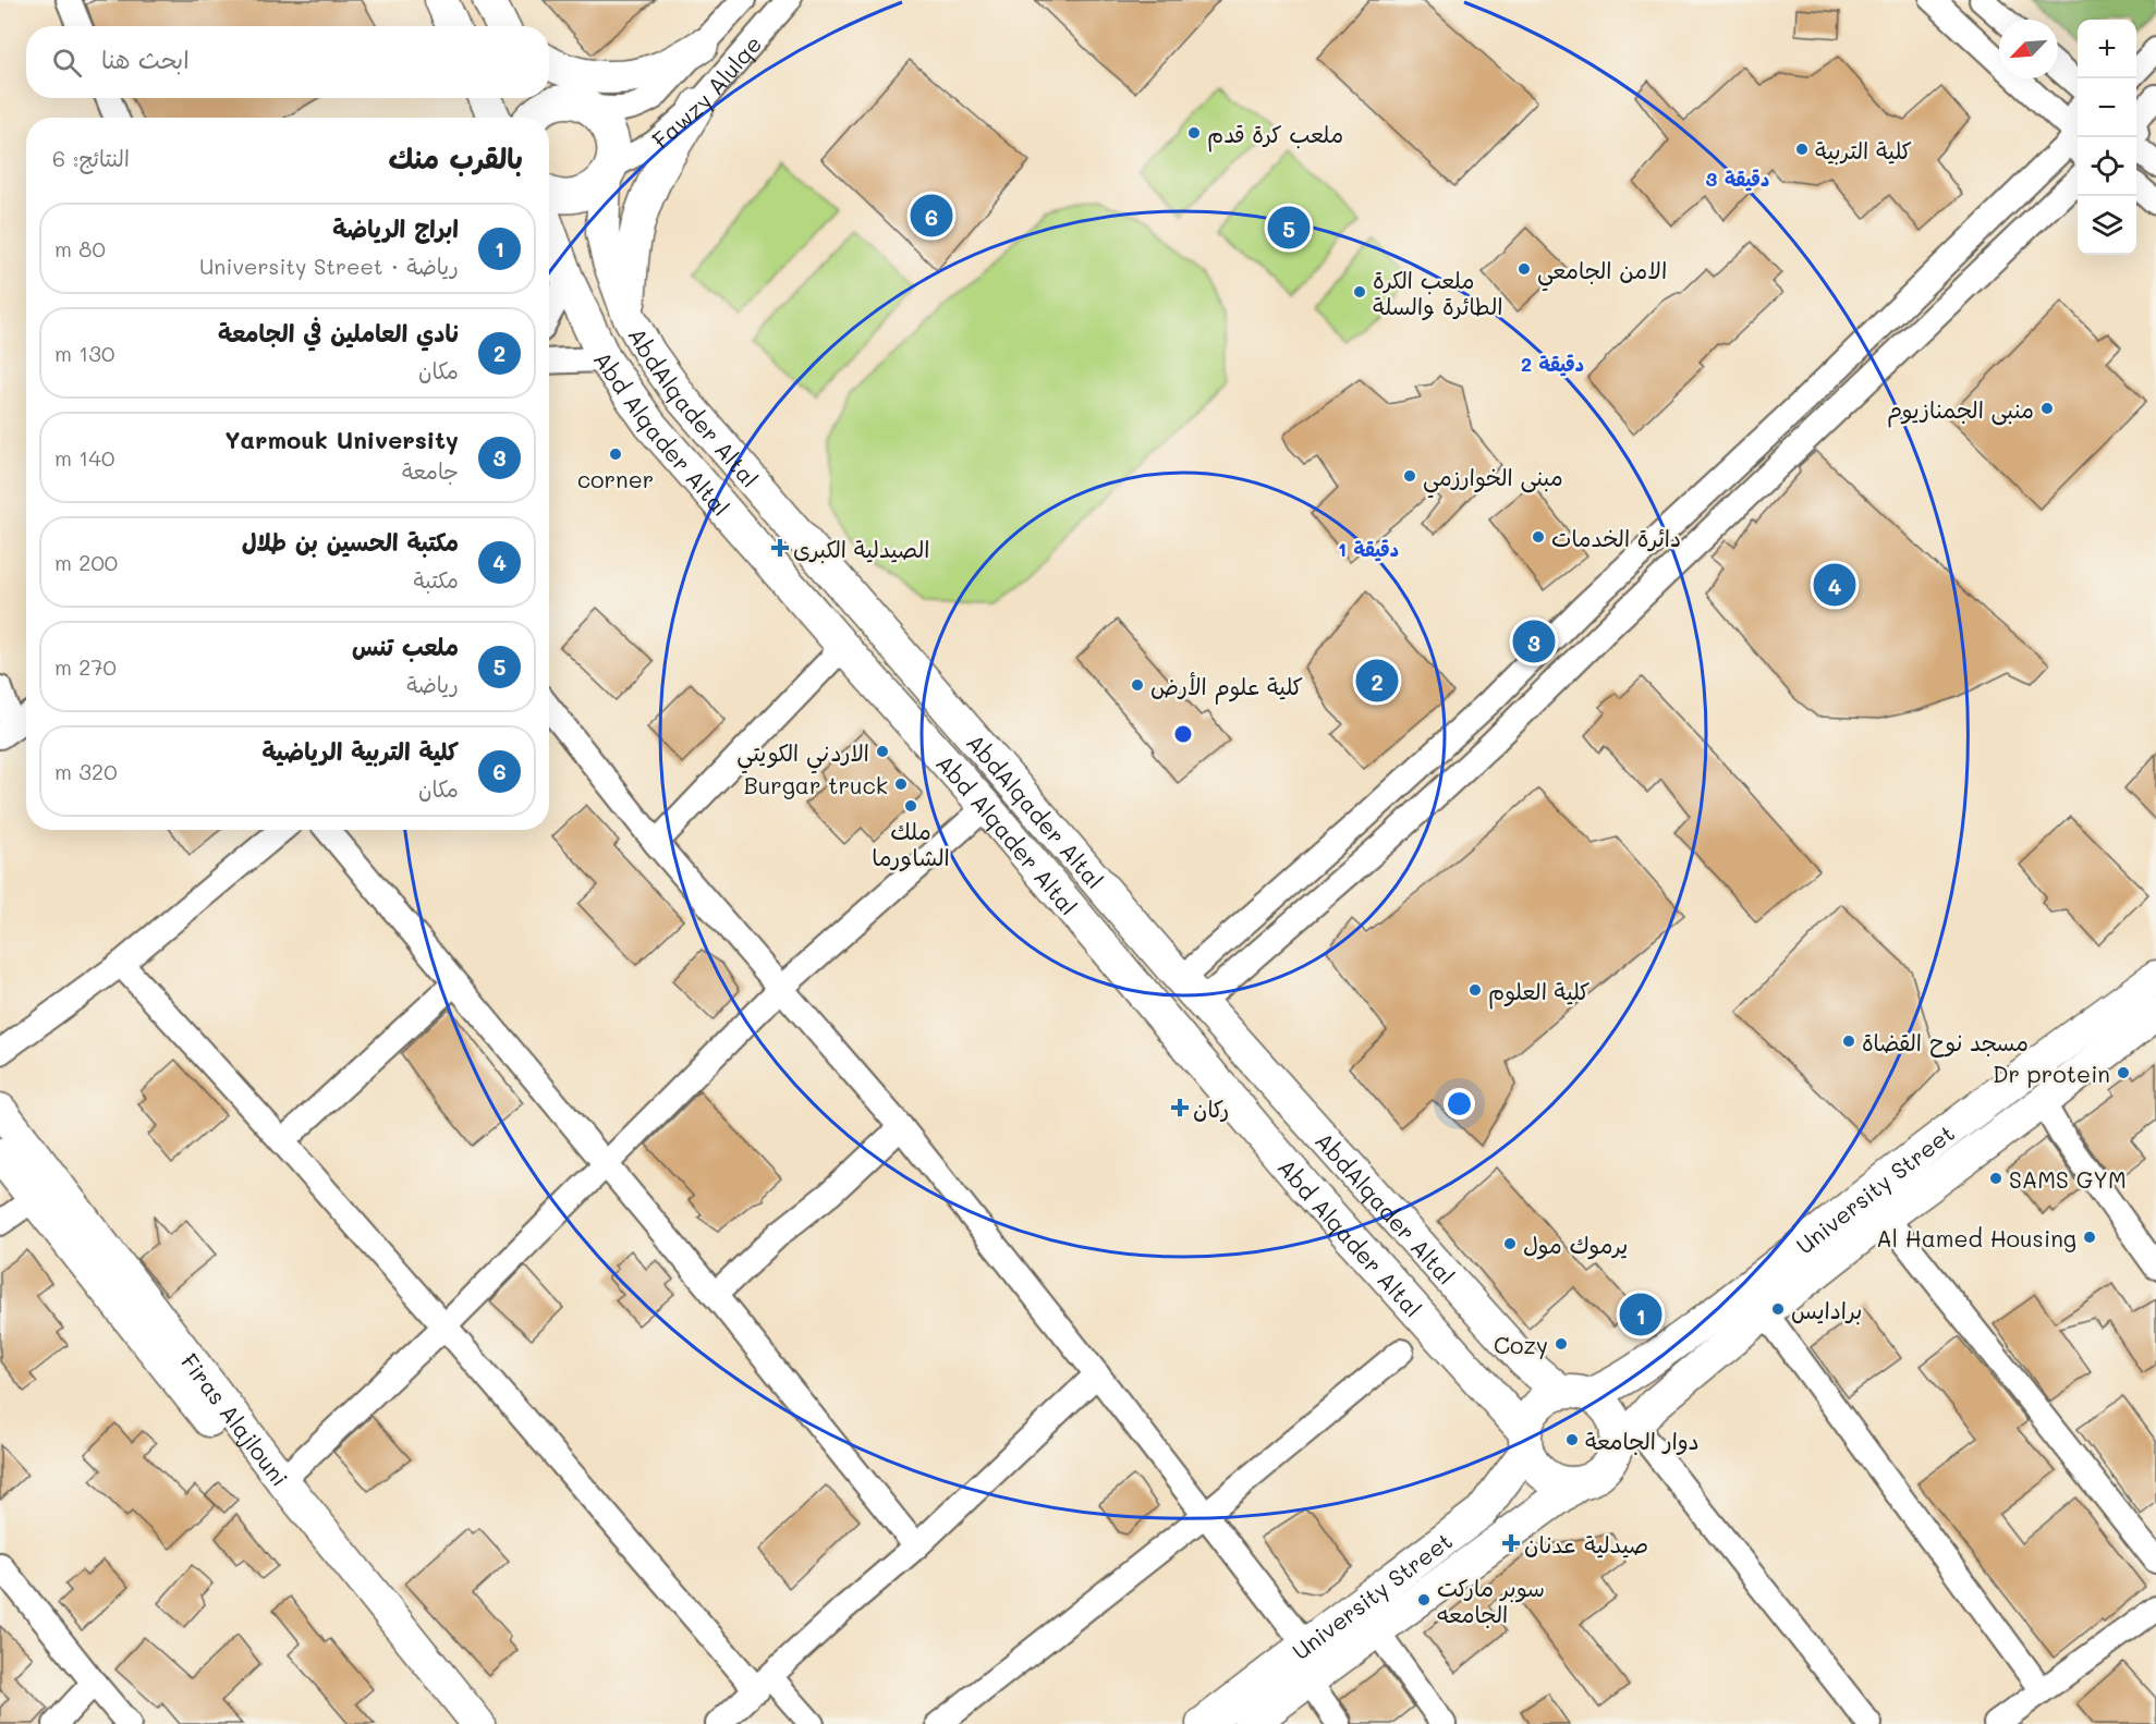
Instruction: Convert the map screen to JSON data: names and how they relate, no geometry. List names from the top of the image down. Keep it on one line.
{"streets":{"main road":["AbdAlqader Altal","Abd Alqader Altal","University Street","Firas Alajlouni"],"street":["Fawzy Alulqe"]},"crossings":[["Fawzy Alulqe","AbdAlqader Altal"],["AbdAlqader Altal","Abd Alqader Altal"],["AbdAlqader Altal","University Street"],["Abd Alqader Altal","University Street"]],"places":{"other":["ملعب كرة قدم","كلية التربية","الامن الجامعي","ملعب الكرة الطائرة والسلة","منبى الجمنازيوم","corner","مبنى الخوارزمي","دائرة الخدمات","كلية علوم الأرض","الاردني الكويتي","Burgar truck","ملك الشاورما","كلية العلوم","مسجد نوح القضاة","Dr protein","SAMS GYM","Al Hamed Housing","يرموك مول","برادايس","Cozy","دوار الجامعة","سوبر ماركت الجامعه"],"health":["الصيدلية الكبرى","ركان","صيدلية عدنان"]},"north":"bottom left","page":{"map_buttons":["+","−"],"search":"ابحث هنا","heading":["بالقرب منك","النتائج: 6"],"pins":["6","5","4","3","2","1"],"list":[{"mark":"1","name":"ابراج الرياضة","note":"رياضة · University Street","value":"80 m"},{"mark":"2","name":"نادي العاملين في الجامعة","note":"مكان","value":"130 m"},{"mark":"3","name":"Yarmouk University","note":"جامعة","value":"140 m"},{"mark":"4","name":"مكتبة الحسين بن طلال","note":"مكتبة","value":"200 m"},{"mark":"5","name":"ملعب تنس","note":"رياضة","value":"270 m"},{"mark":"6","name":"كلية التربية الرياضية","note":"مكان","value":"320 m"}]},"rings":["3 دقيقة","2 دقيقة","1 دقيقة"]}
